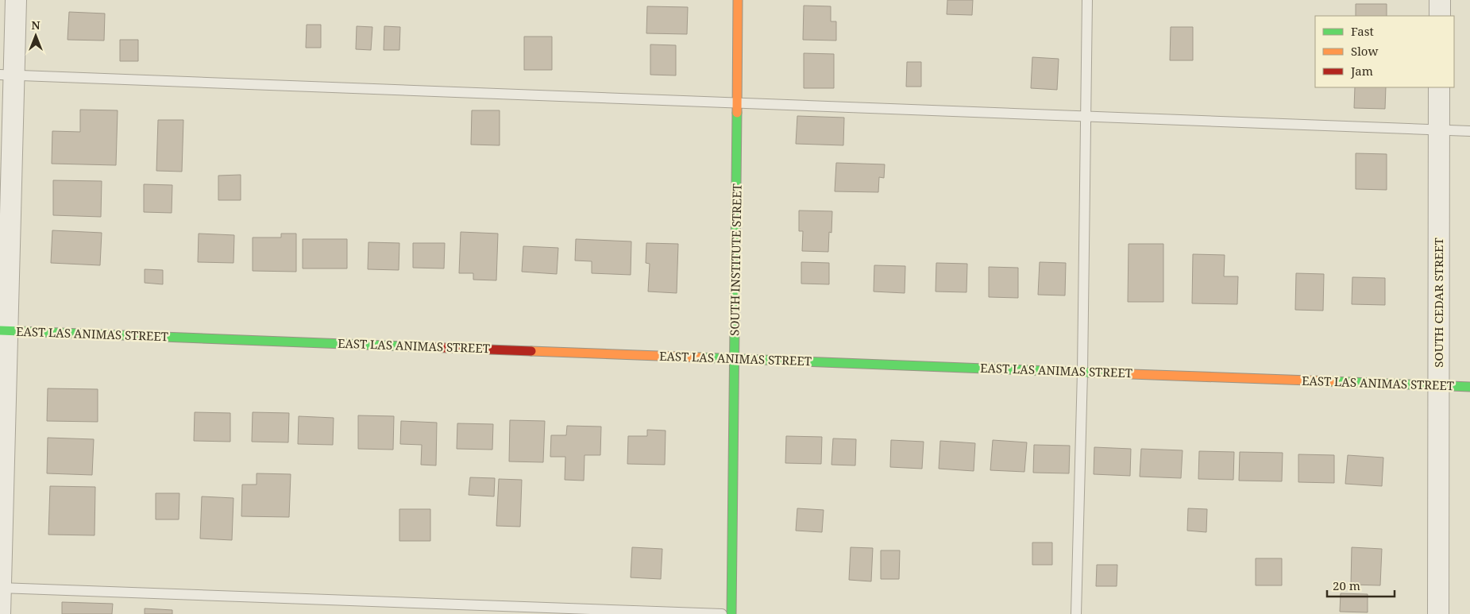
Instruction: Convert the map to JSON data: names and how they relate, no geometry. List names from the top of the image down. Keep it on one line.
{"streets":{"street":["SOUTH INSTITUTE STREET","SOUTH CEDAR STREET","EAST LAS ANIMAS STREET"]},"crossings":[["SOUTH INSTITUTE STREET","EAST LAS ANIMAS STREET"],["SOUTH CEDAR STREET","EAST LAS ANIMAS STREET"]],"legend":["Fast","Slow","Jam"],"scale_bar":"20 m","north":"top"}
